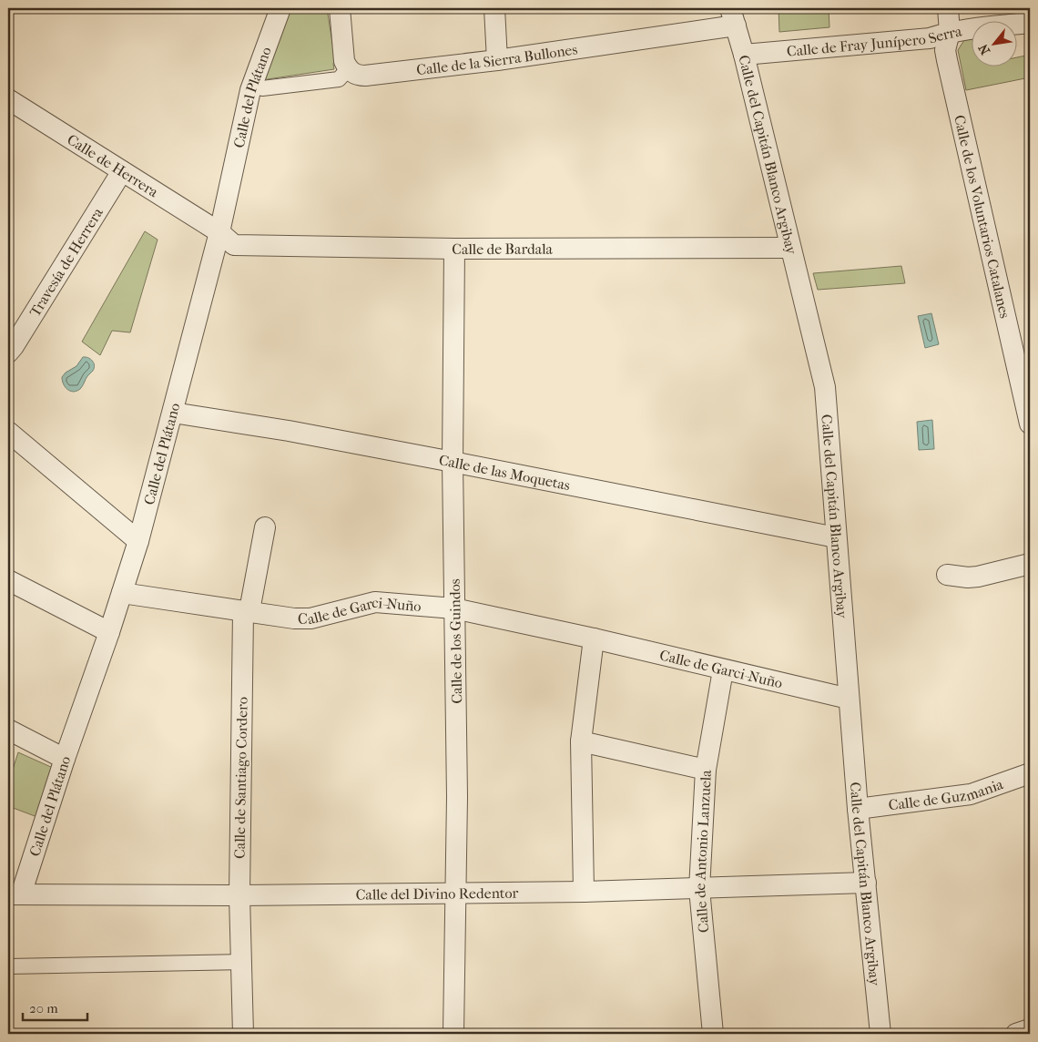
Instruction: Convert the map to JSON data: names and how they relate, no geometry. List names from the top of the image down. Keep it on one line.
{"streets":{"street":["Calle de Fray Junípero Serra","Calle de la Sierra Bullones","Calle del Plátano","Calle del Capitán Blanco Argibay","Calle de Herrera","Calle de los Voluntarios Catalanes","Calle de Bardala","Travesía de Herrera","Calle de las Moquetas","Calle de Garci-Nuño","Calle de los Guindos","Calle de Santiago Cordero","Calle de Guzmania","Calle de Antonio Lanzuela","Calle del Divino Redentor"]},"crossings":[["Calle de Fray Junípero Serra","Calle del Capitán Blanco Argibay"],["Calle de Fray Junípero Serra","Calle de los Voluntarios Catalanes"],["Calle de la Sierra Bullones","Calle del Capitán Blanco Argibay"],["Calle del Plátano","Calle de Herrera"],["Calle del Plátano","Calle de Bardala"],["Calle del Plátano","Calle de las Moquetas"],["Calle del Plátano","Calle de Garci-Nuño"],["Calle del Plátano","Calle del Divino Redentor"],["Calle del Capitán Blanco Argibay","Calle de Bardala"],["Calle del Capitán Blanco Argibay","Calle de las Moquetas"],["Calle del Capitán Blanco Argibay","Calle de Garci-Nuño"],["Calle del Capitán Blanco Argibay","Calle de Guzmania"],["Calle del Capitán Blanco Argibay","Calle del Divino Redentor"],["Calle de Herrera","Calle de Bardala"],["Calle de Herrera","Travesía de Herrera"],["Calle de Bardala","Calle de los Guindos"],["Calle de las Moquetas","Calle de los Guindos"],["Calle de Garci-Nuño","Calle de los Guindos"],["Calle de Garci-Nuño","Calle de Santiago Cordero"],["Calle de Garci-Nuño","Calle de Antonio Lanzuela"],["Calle de los Guindos","Calle del Divino Redentor"],["Calle de Santiago Cordero","Calle del Divino Redentor"],["Calle de Antonio Lanzuela","Calle del Divino Redentor"]],"scale_bar":"20 m","north":"bottom left"}
